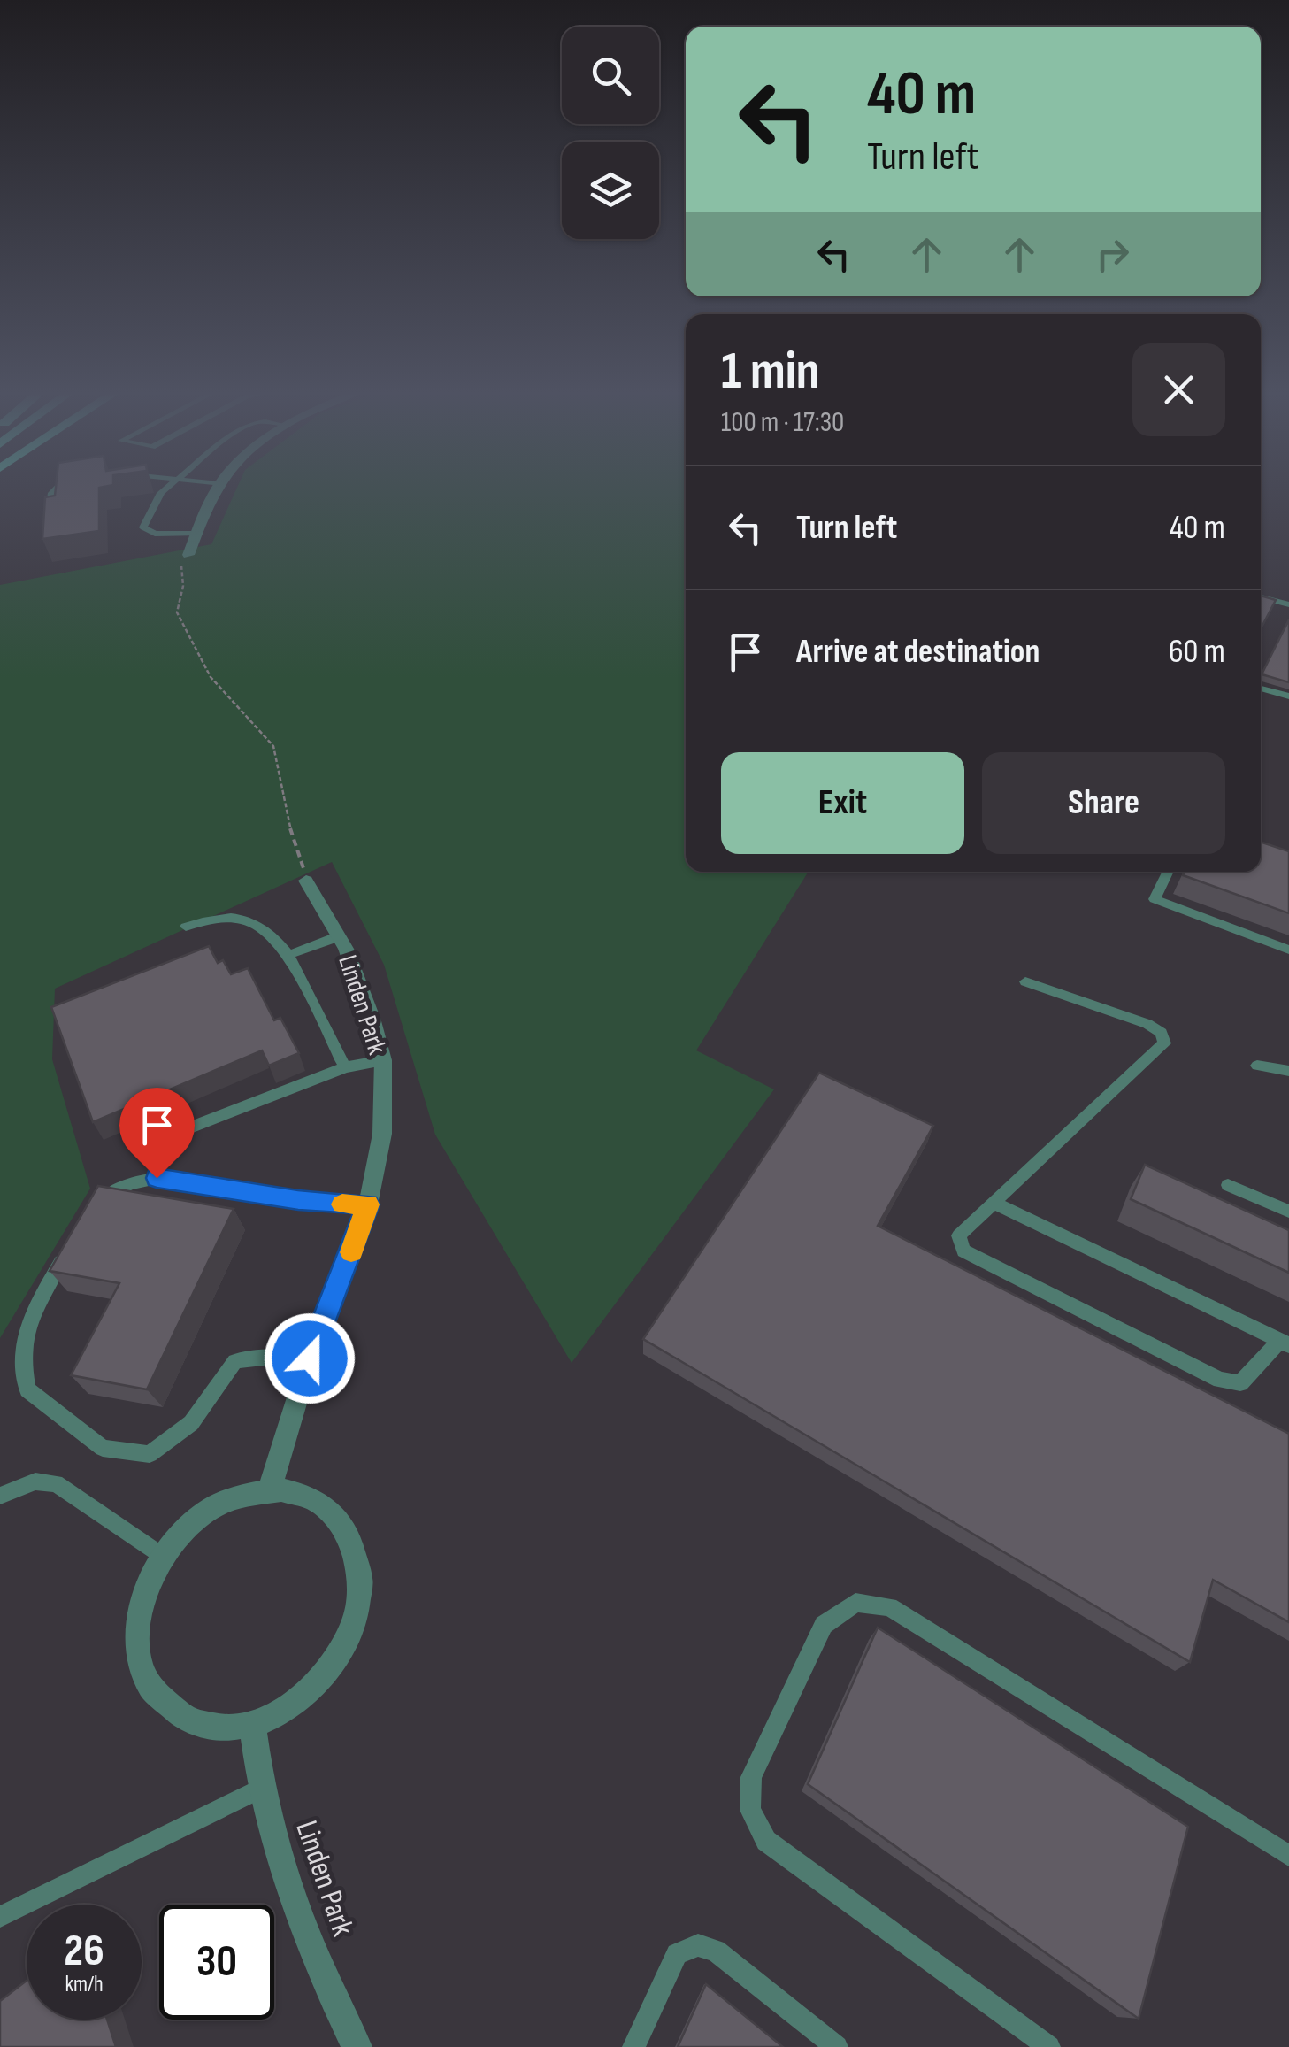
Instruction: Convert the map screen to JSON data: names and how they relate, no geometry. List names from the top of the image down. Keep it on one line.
{"streets":{"street":["Linden Park"]},"page":{"turn":["40 m","Turn left"],"heading":["1 min","100 m · 17:30"],"list":[{"name":"Turn left","value":"40 m"},{"name":"Arrive at destination","value":"60 m"}],"buttons":["Exit","Share"],"speed":"26 km/h","limit":"30"}}
